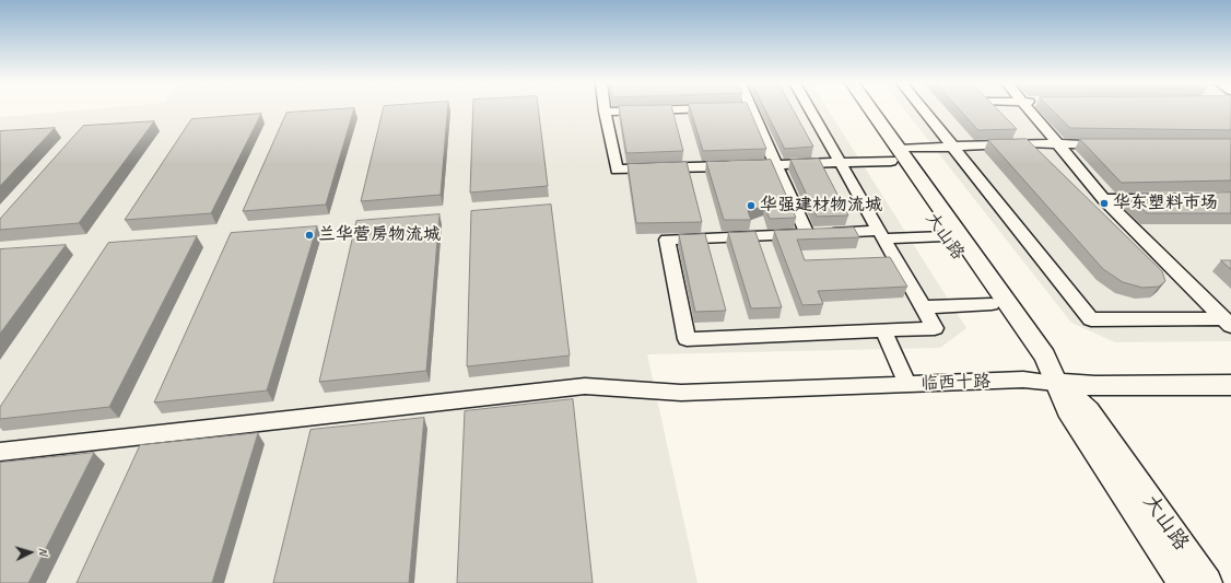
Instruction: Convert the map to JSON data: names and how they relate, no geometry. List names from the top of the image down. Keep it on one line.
{"streets":{"main road":["大山路","临西十路"]},"crossings":[["大山路","临西十路"]],"places":["华东塑料市场","华强建材物流城","兰华营房物流城"],"north":"right"}
